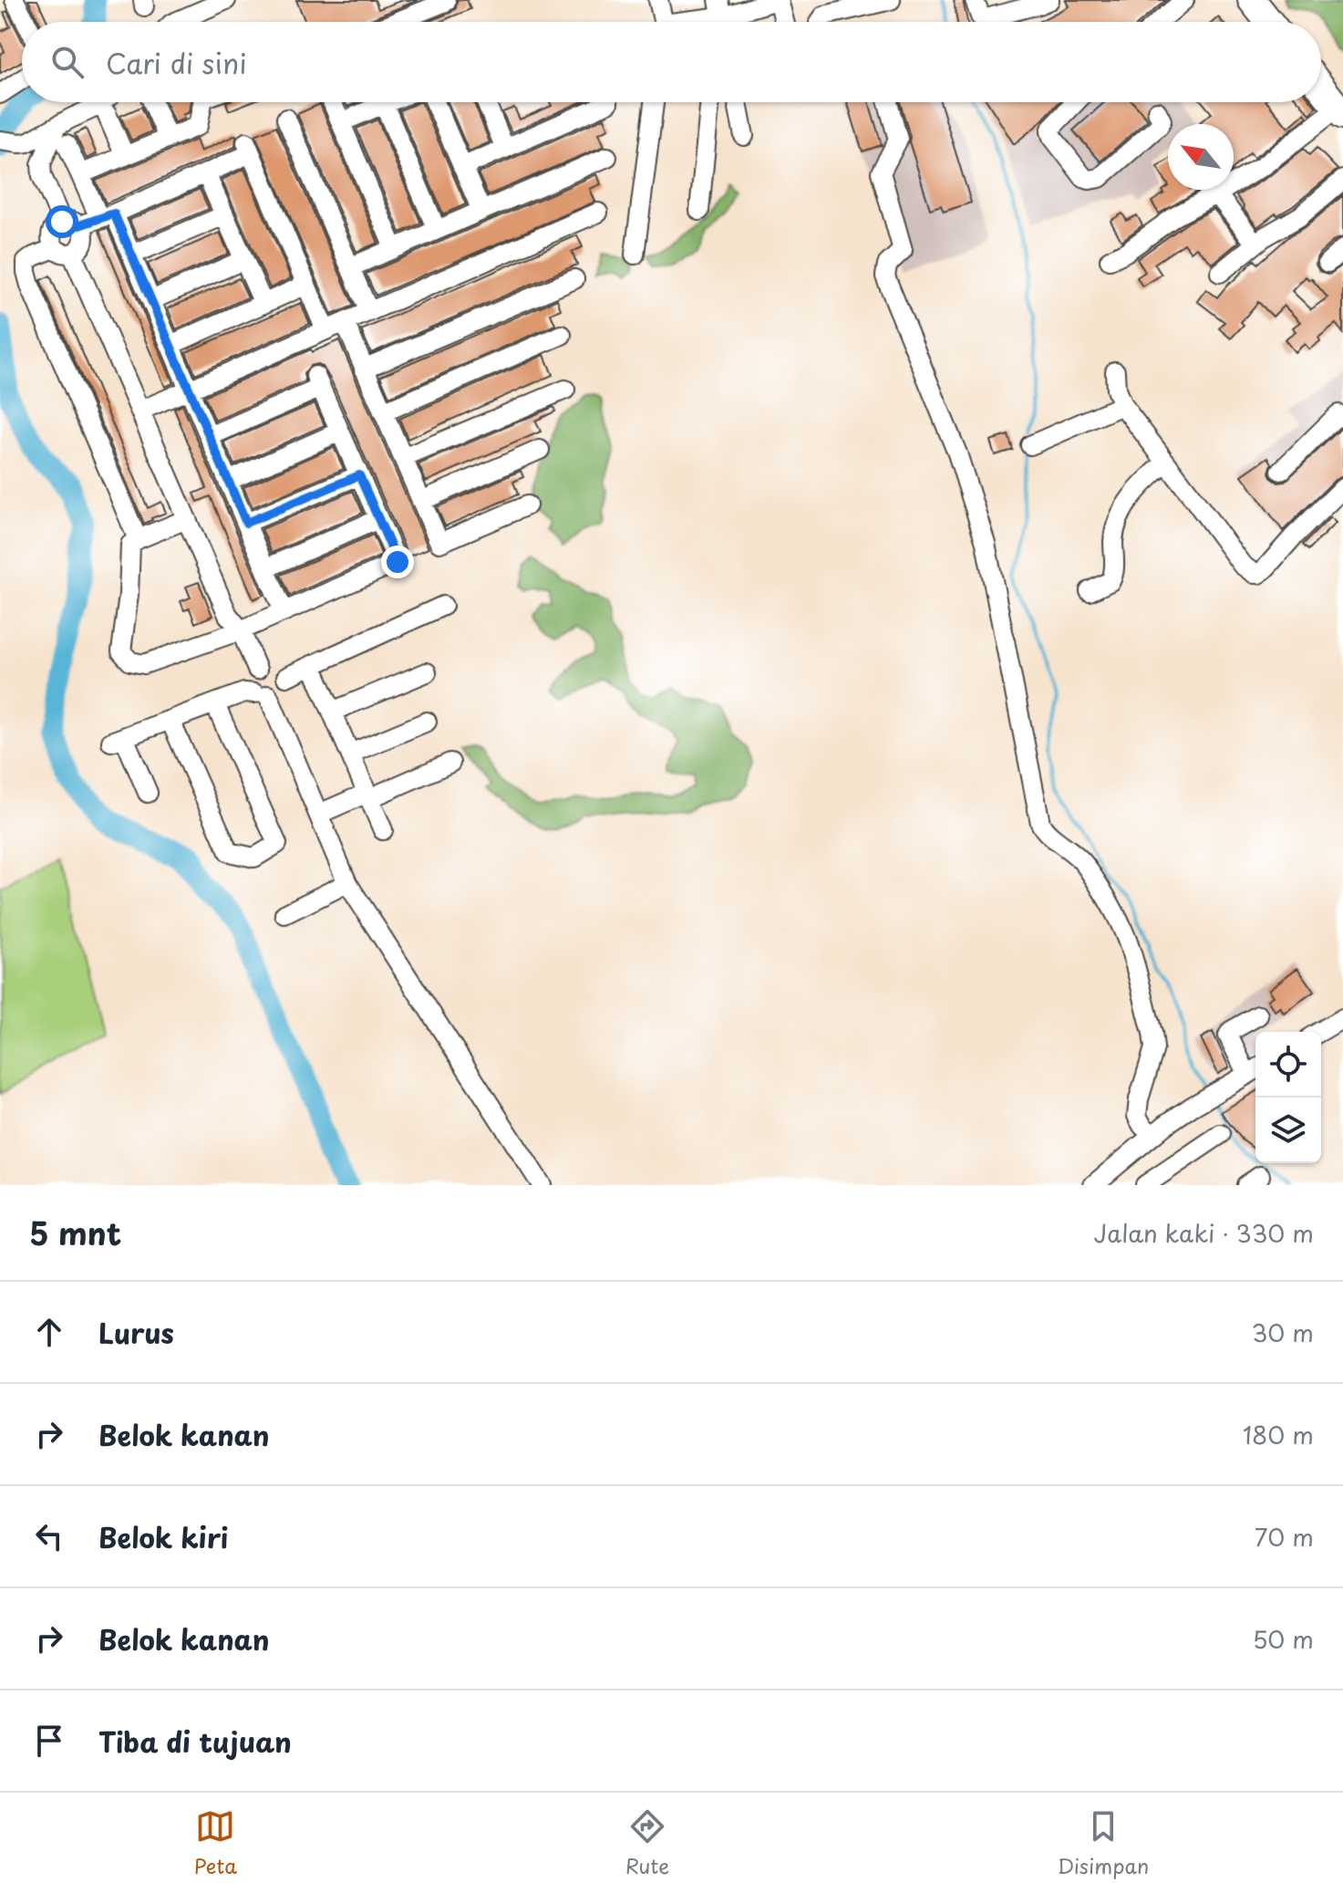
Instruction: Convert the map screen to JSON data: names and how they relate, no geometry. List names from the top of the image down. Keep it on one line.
{"north":"top left","page":{"search":"Cari di sini","heading":["5 mnt","Jalan kaki · 330 m"],"list":[["Lurus","30 m"],["Belok kanan","180 m"],["Belok kiri","70 m"],["Belok kanan","50 m"],"Tiba di tujuan"],"nav":["Peta","Rute","Disimpan"]}}
